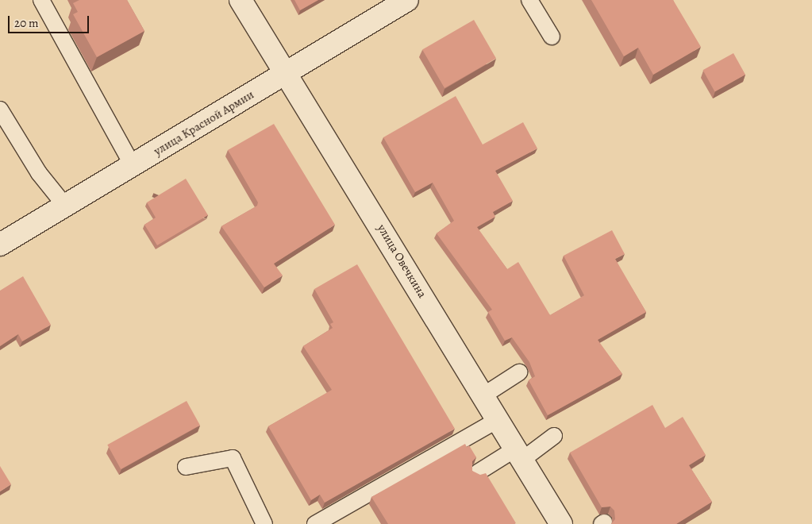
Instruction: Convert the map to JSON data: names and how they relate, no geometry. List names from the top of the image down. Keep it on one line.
{"streets":{"street":["улица Красной Армии","улица Овечкина"]},"crossings":[["улица Красной Армии","улица Овечкина"]],"scale_bar":"20 m"}
